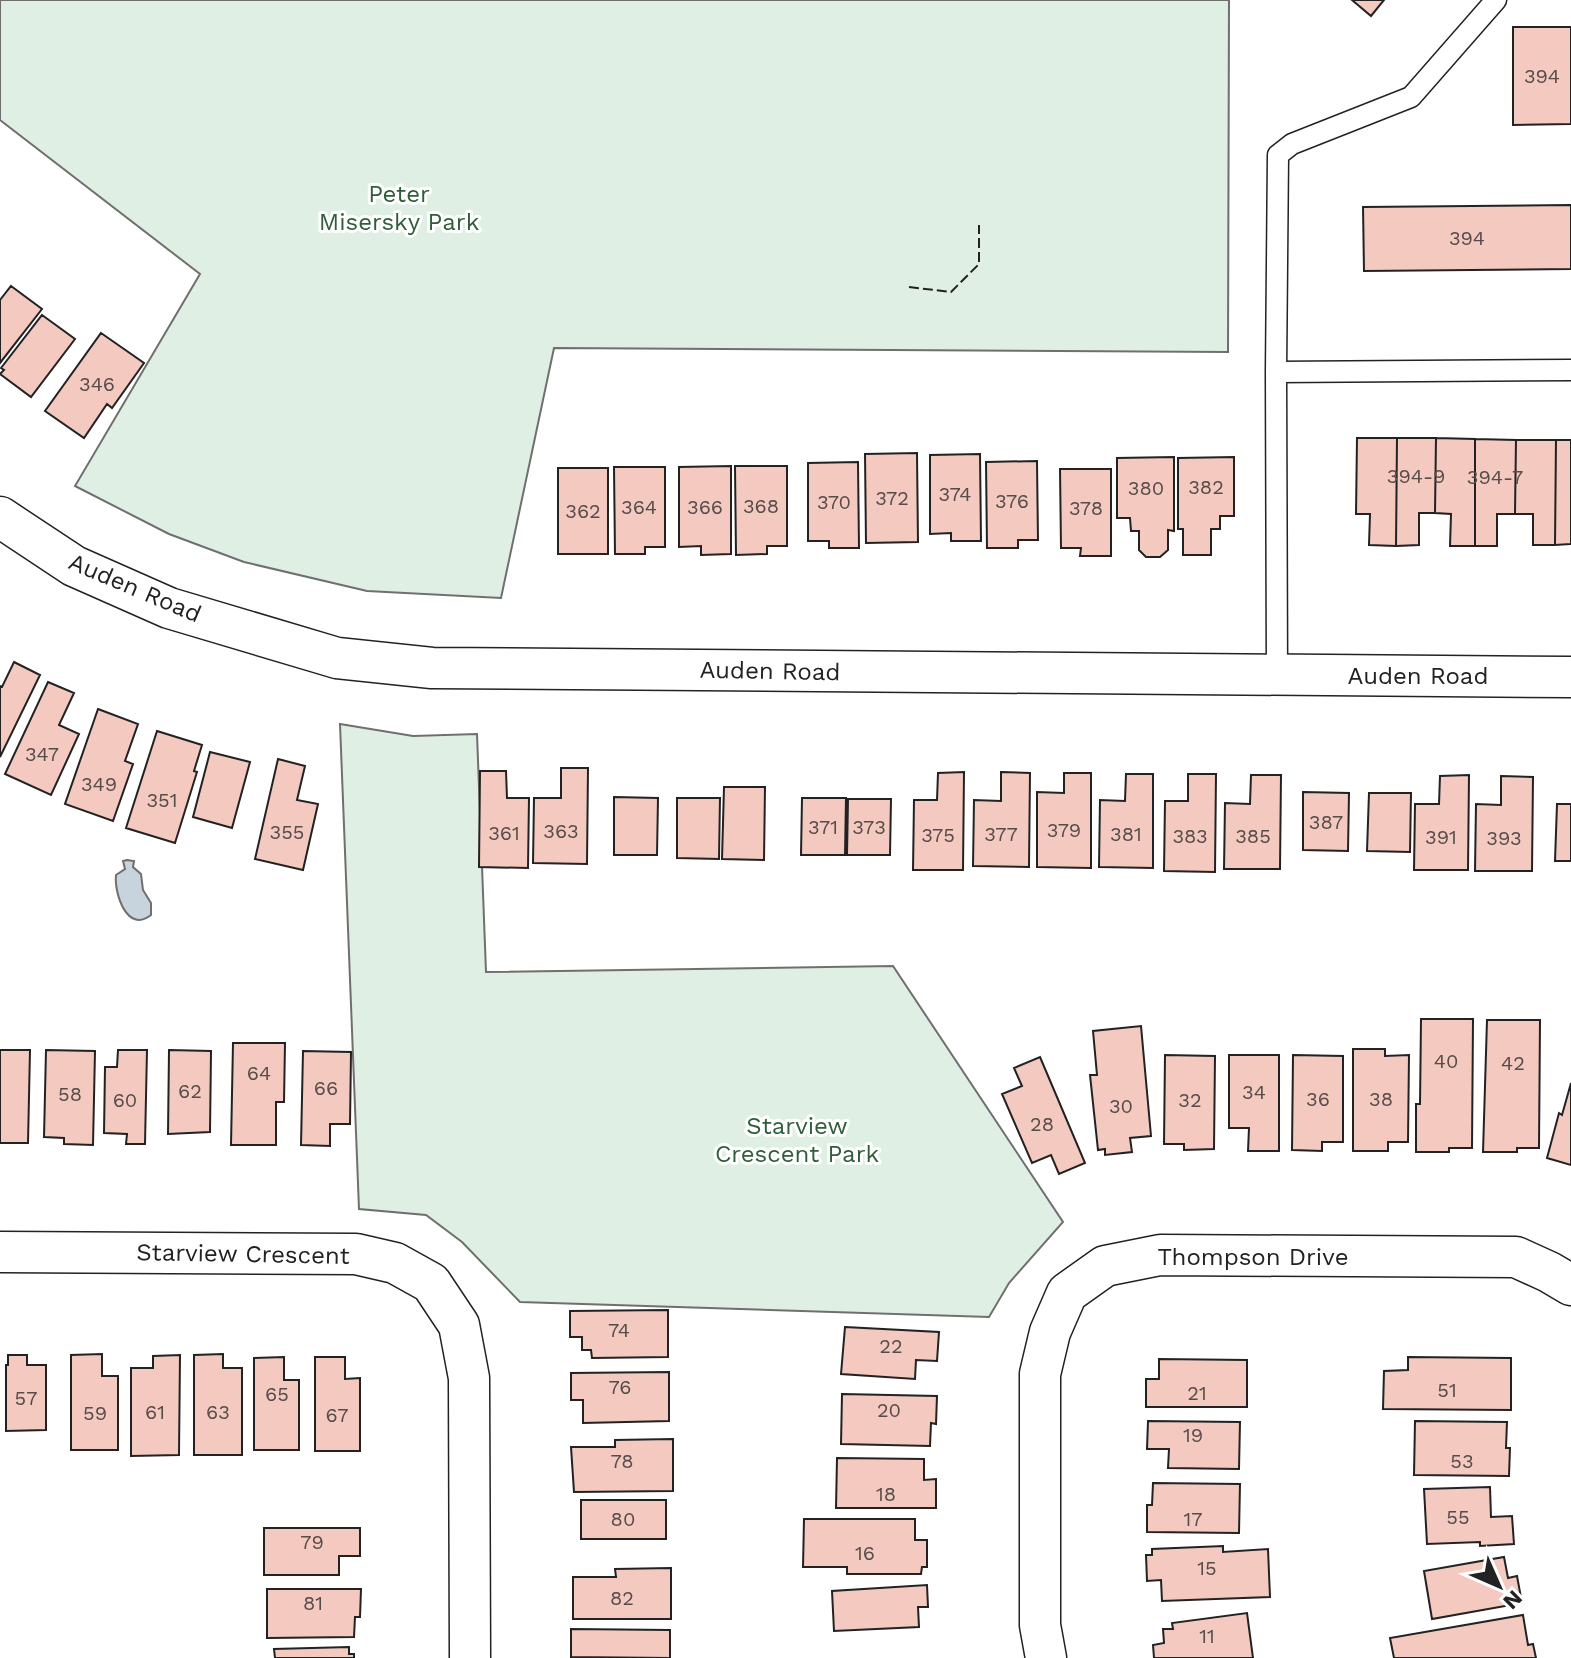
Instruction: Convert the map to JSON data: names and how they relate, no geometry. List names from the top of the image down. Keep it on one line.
{"streets":{"street":["Auden Road","Starview Crescent","Thompson Drive"]},"parks":["Peter Misersky Park","Starview Crescent Park"],"house_numbers":["394","394","346","394-9","394-7","382","380","374","372","376","370","368","364","366","378","362","347","349","351","387","371","373","379","363","355","361","377","381","375","383","385","391","393","40","42","64","66","62","34","58","36","38","60","32","30","28","74","22","76","51","21","65","57","20","61","63","59","67","19","78","53","18","55","80","17","79","16","15","82","81","11"],"north":"bottom right"}
